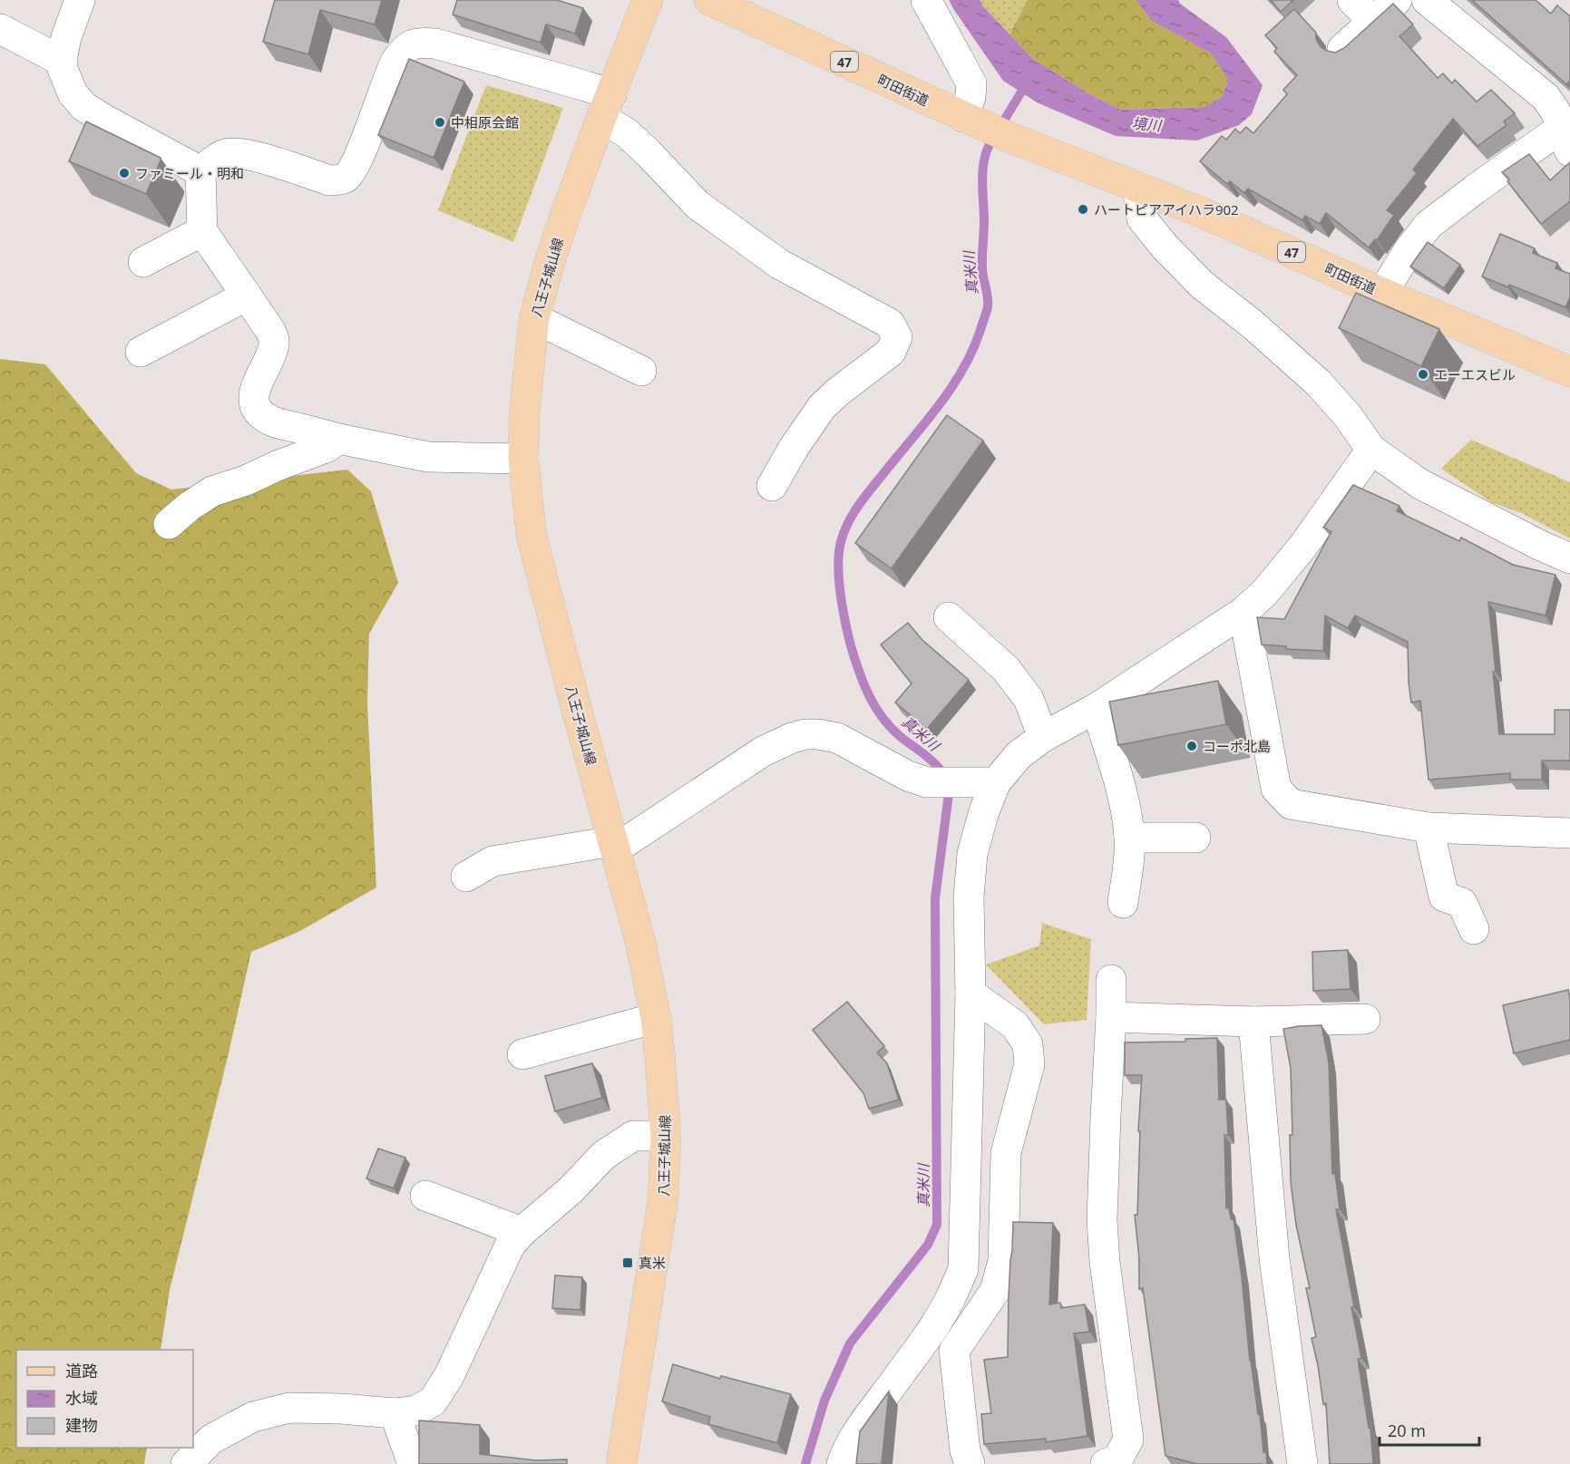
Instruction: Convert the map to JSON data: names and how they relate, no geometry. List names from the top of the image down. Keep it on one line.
{"streets":{"main road":["47","町田街道","八王子城山線"]},"water":["境川","真米川"],"places":{"other":["中相原会館","ファミール・明和","ハートピアアイハラ902","エーエスビル","コーポ北島"],"transit":["真米"]},"legend":["道路","水域","建物"],"scale_bar":"20 m"}
